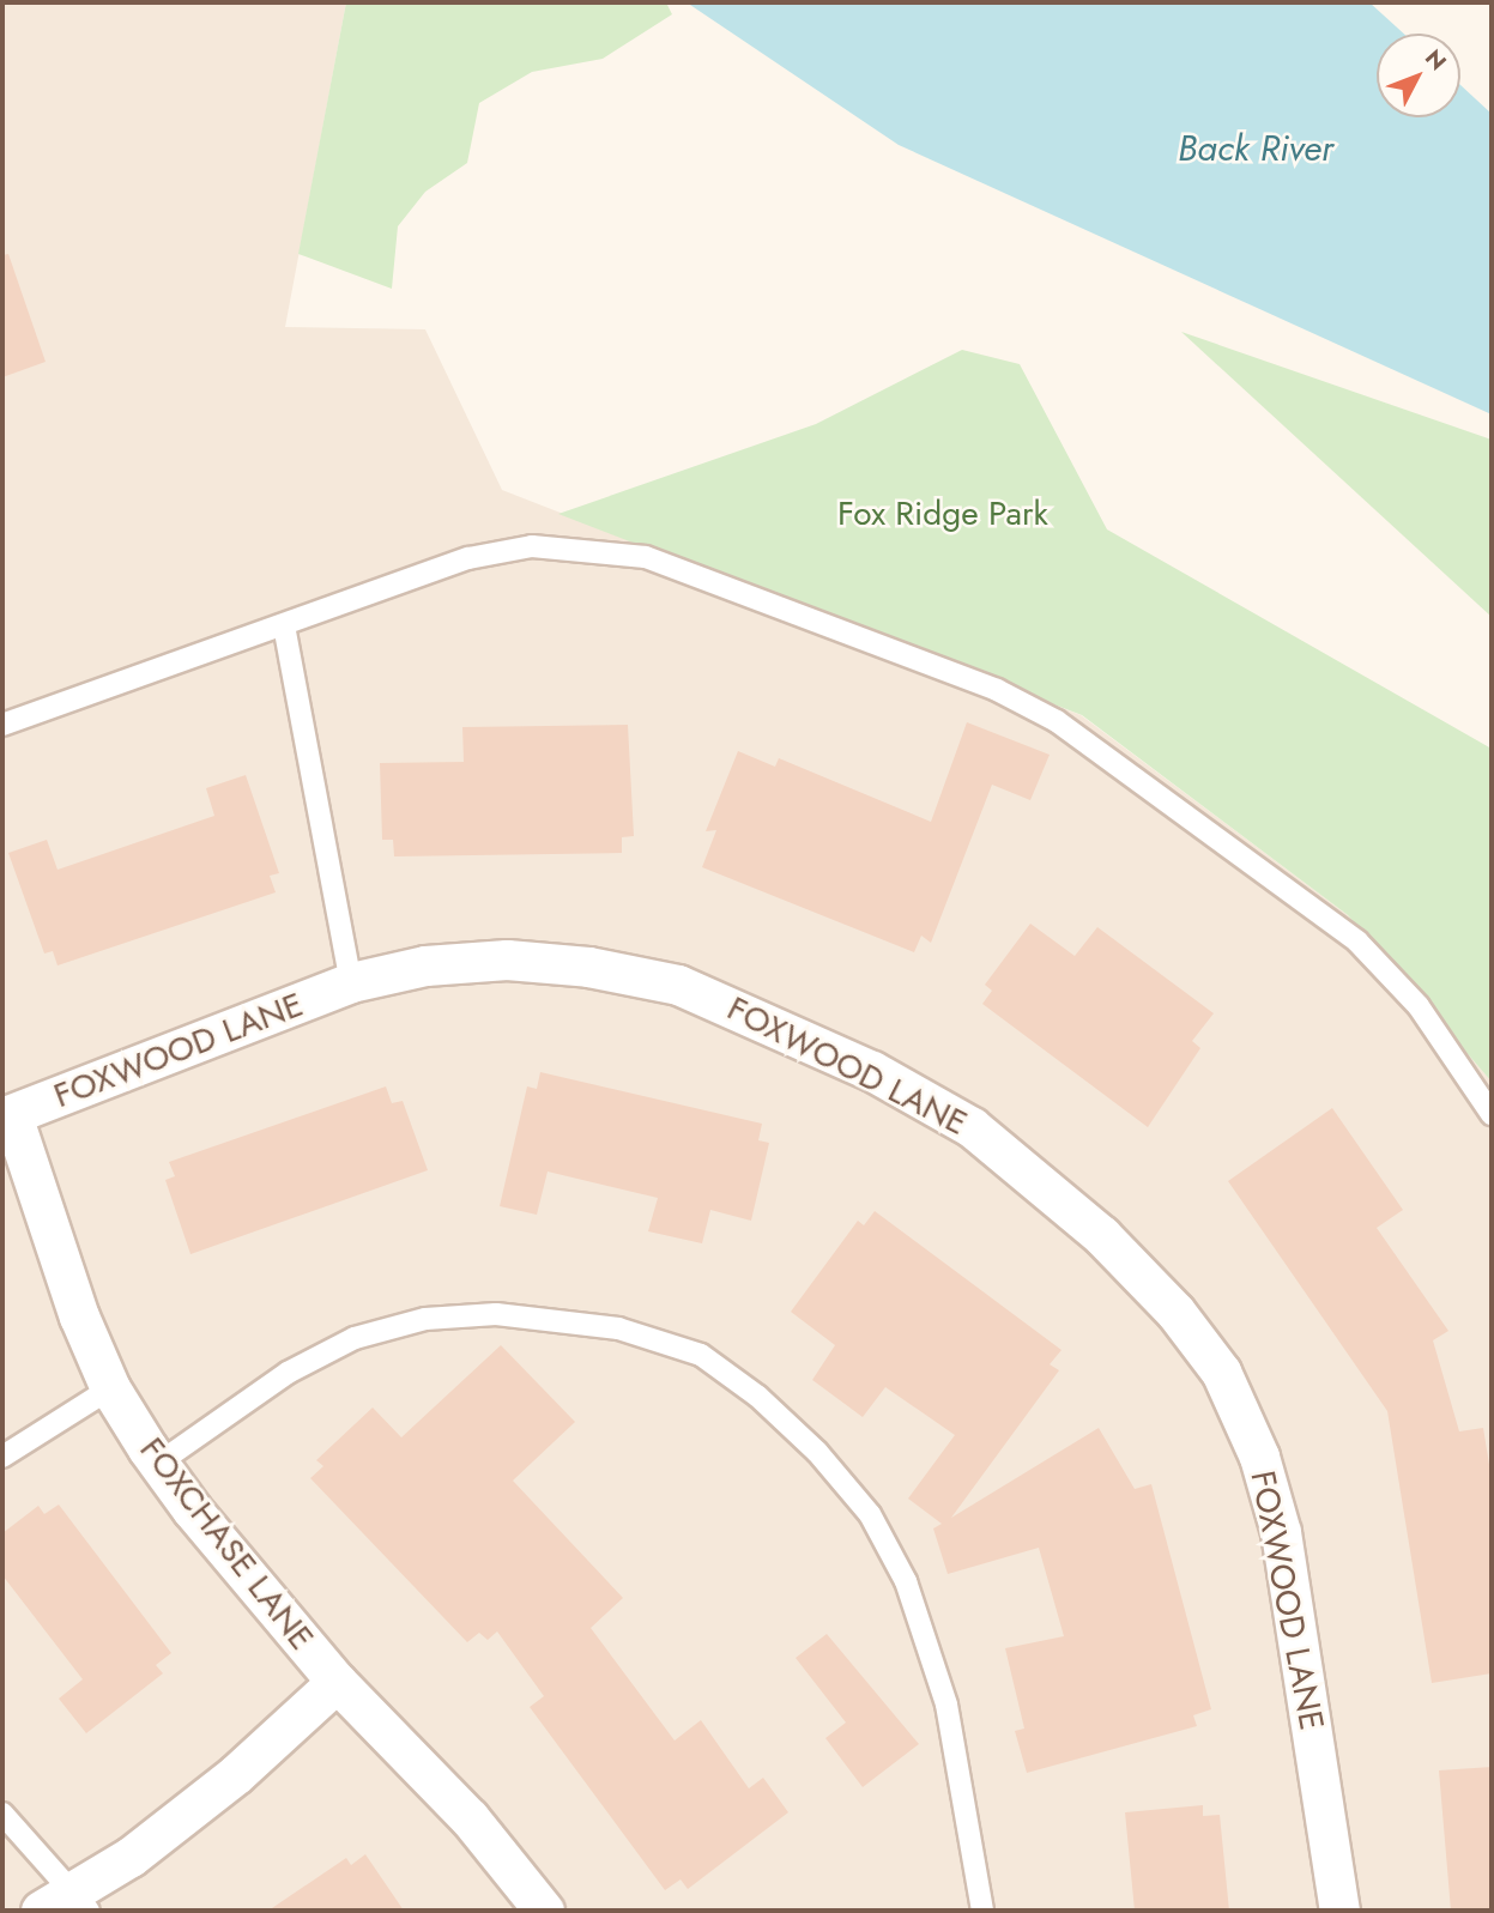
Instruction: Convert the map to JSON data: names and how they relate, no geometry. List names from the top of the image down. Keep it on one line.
{"streets":{"street":["FOXWOOD LANE","FOXCHASE LANE"]},"crossings":[["FOXWOOD LANE","FOXCHASE LANE"]],"water":["Back River"],"parks":["Fox Ridge Park"],"north":"top right"}
